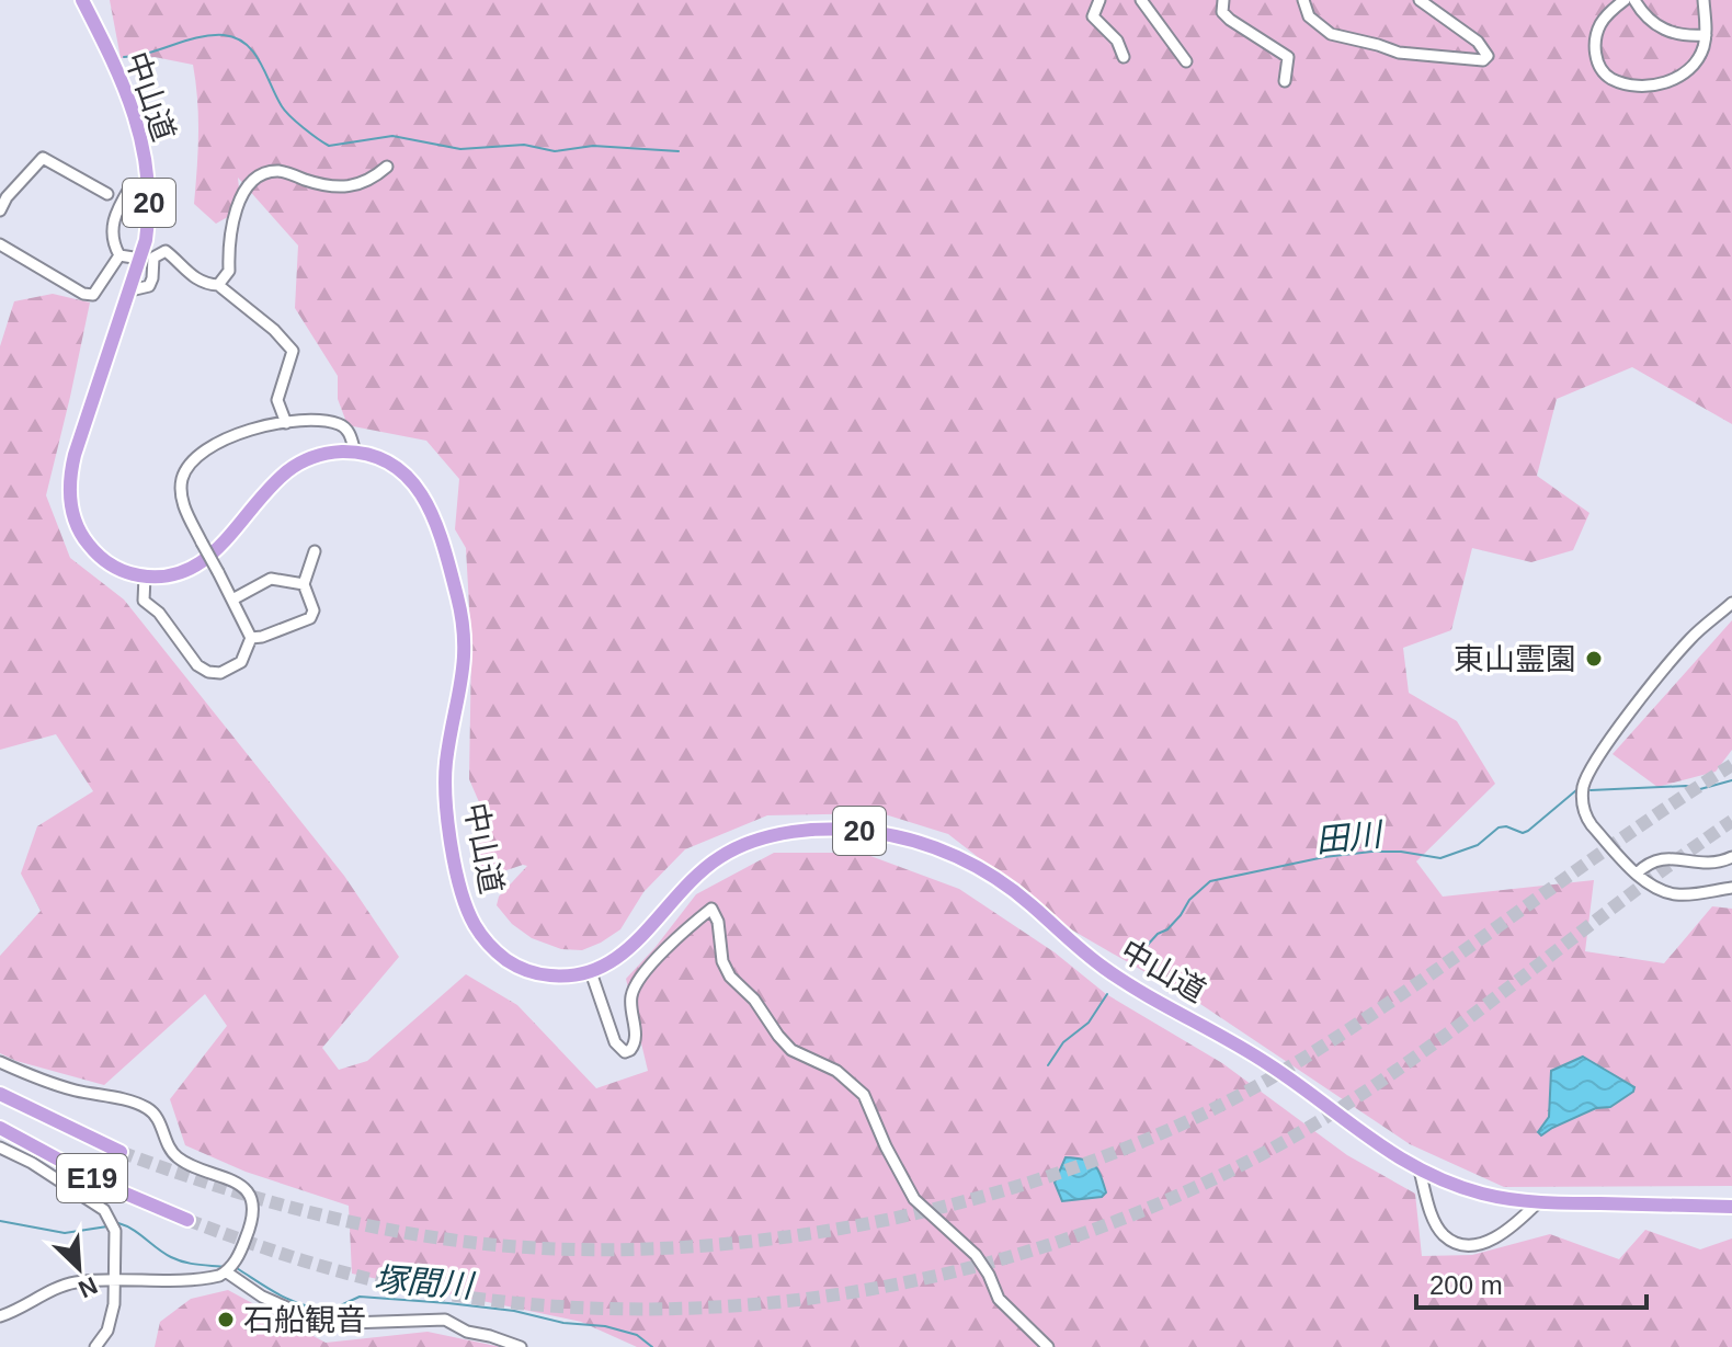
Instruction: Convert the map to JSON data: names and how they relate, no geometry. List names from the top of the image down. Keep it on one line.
{"streets":{"highway":["中山道","20","E19"]},"water":["田川","塚間川"],"places":["東山霊園","石船観音"],"scale_bar":"200 m","north":"bottom right"}
